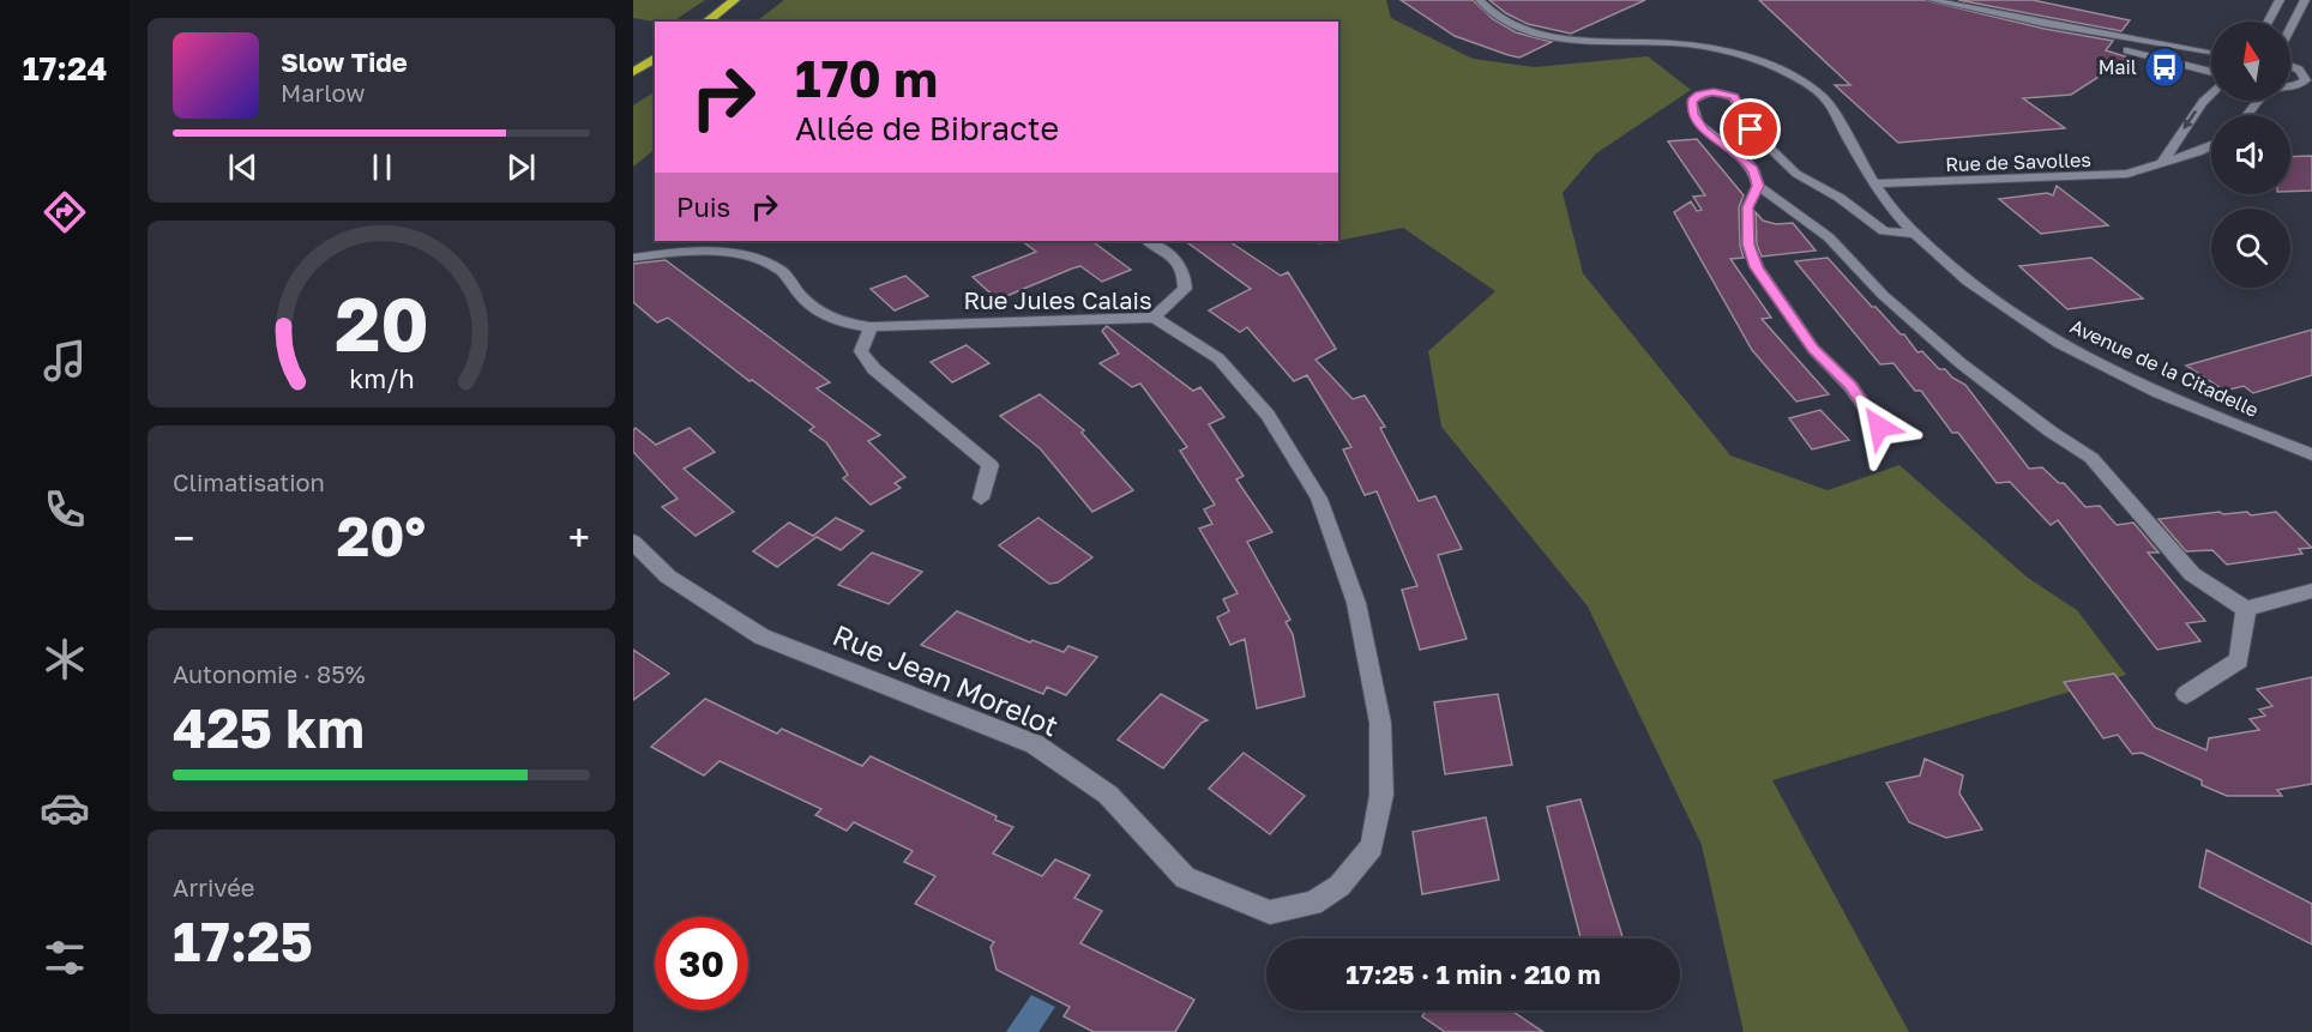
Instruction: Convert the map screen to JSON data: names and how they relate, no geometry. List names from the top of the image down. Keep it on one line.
{"streets":{"street":["Rue de Savolles","Rue Jules Calais","Avenue de la Citadelle","Rue Jean Morelot"]},"crossings":[["Rue de Savolles","Avenue de la Citadelle"],["Rue Jules Calais","Rue Jean Morelot"]],"places":{"bus stop":["Mail"]},"north":"top","page":{"tabs":"17:24","turn":["170 m","Allée de Bibracte"],"song":["Slow Tide","Marlow"],"then":"Puis","tile":["Climatisation",["Autonomie · 85%","425 km"],["Arrivée","17:25"]],"heat":["−","20°","+"],"limit":"30","trip":"17:25 · 1 min · 210 m","gauge":["20","km/h"]}}
